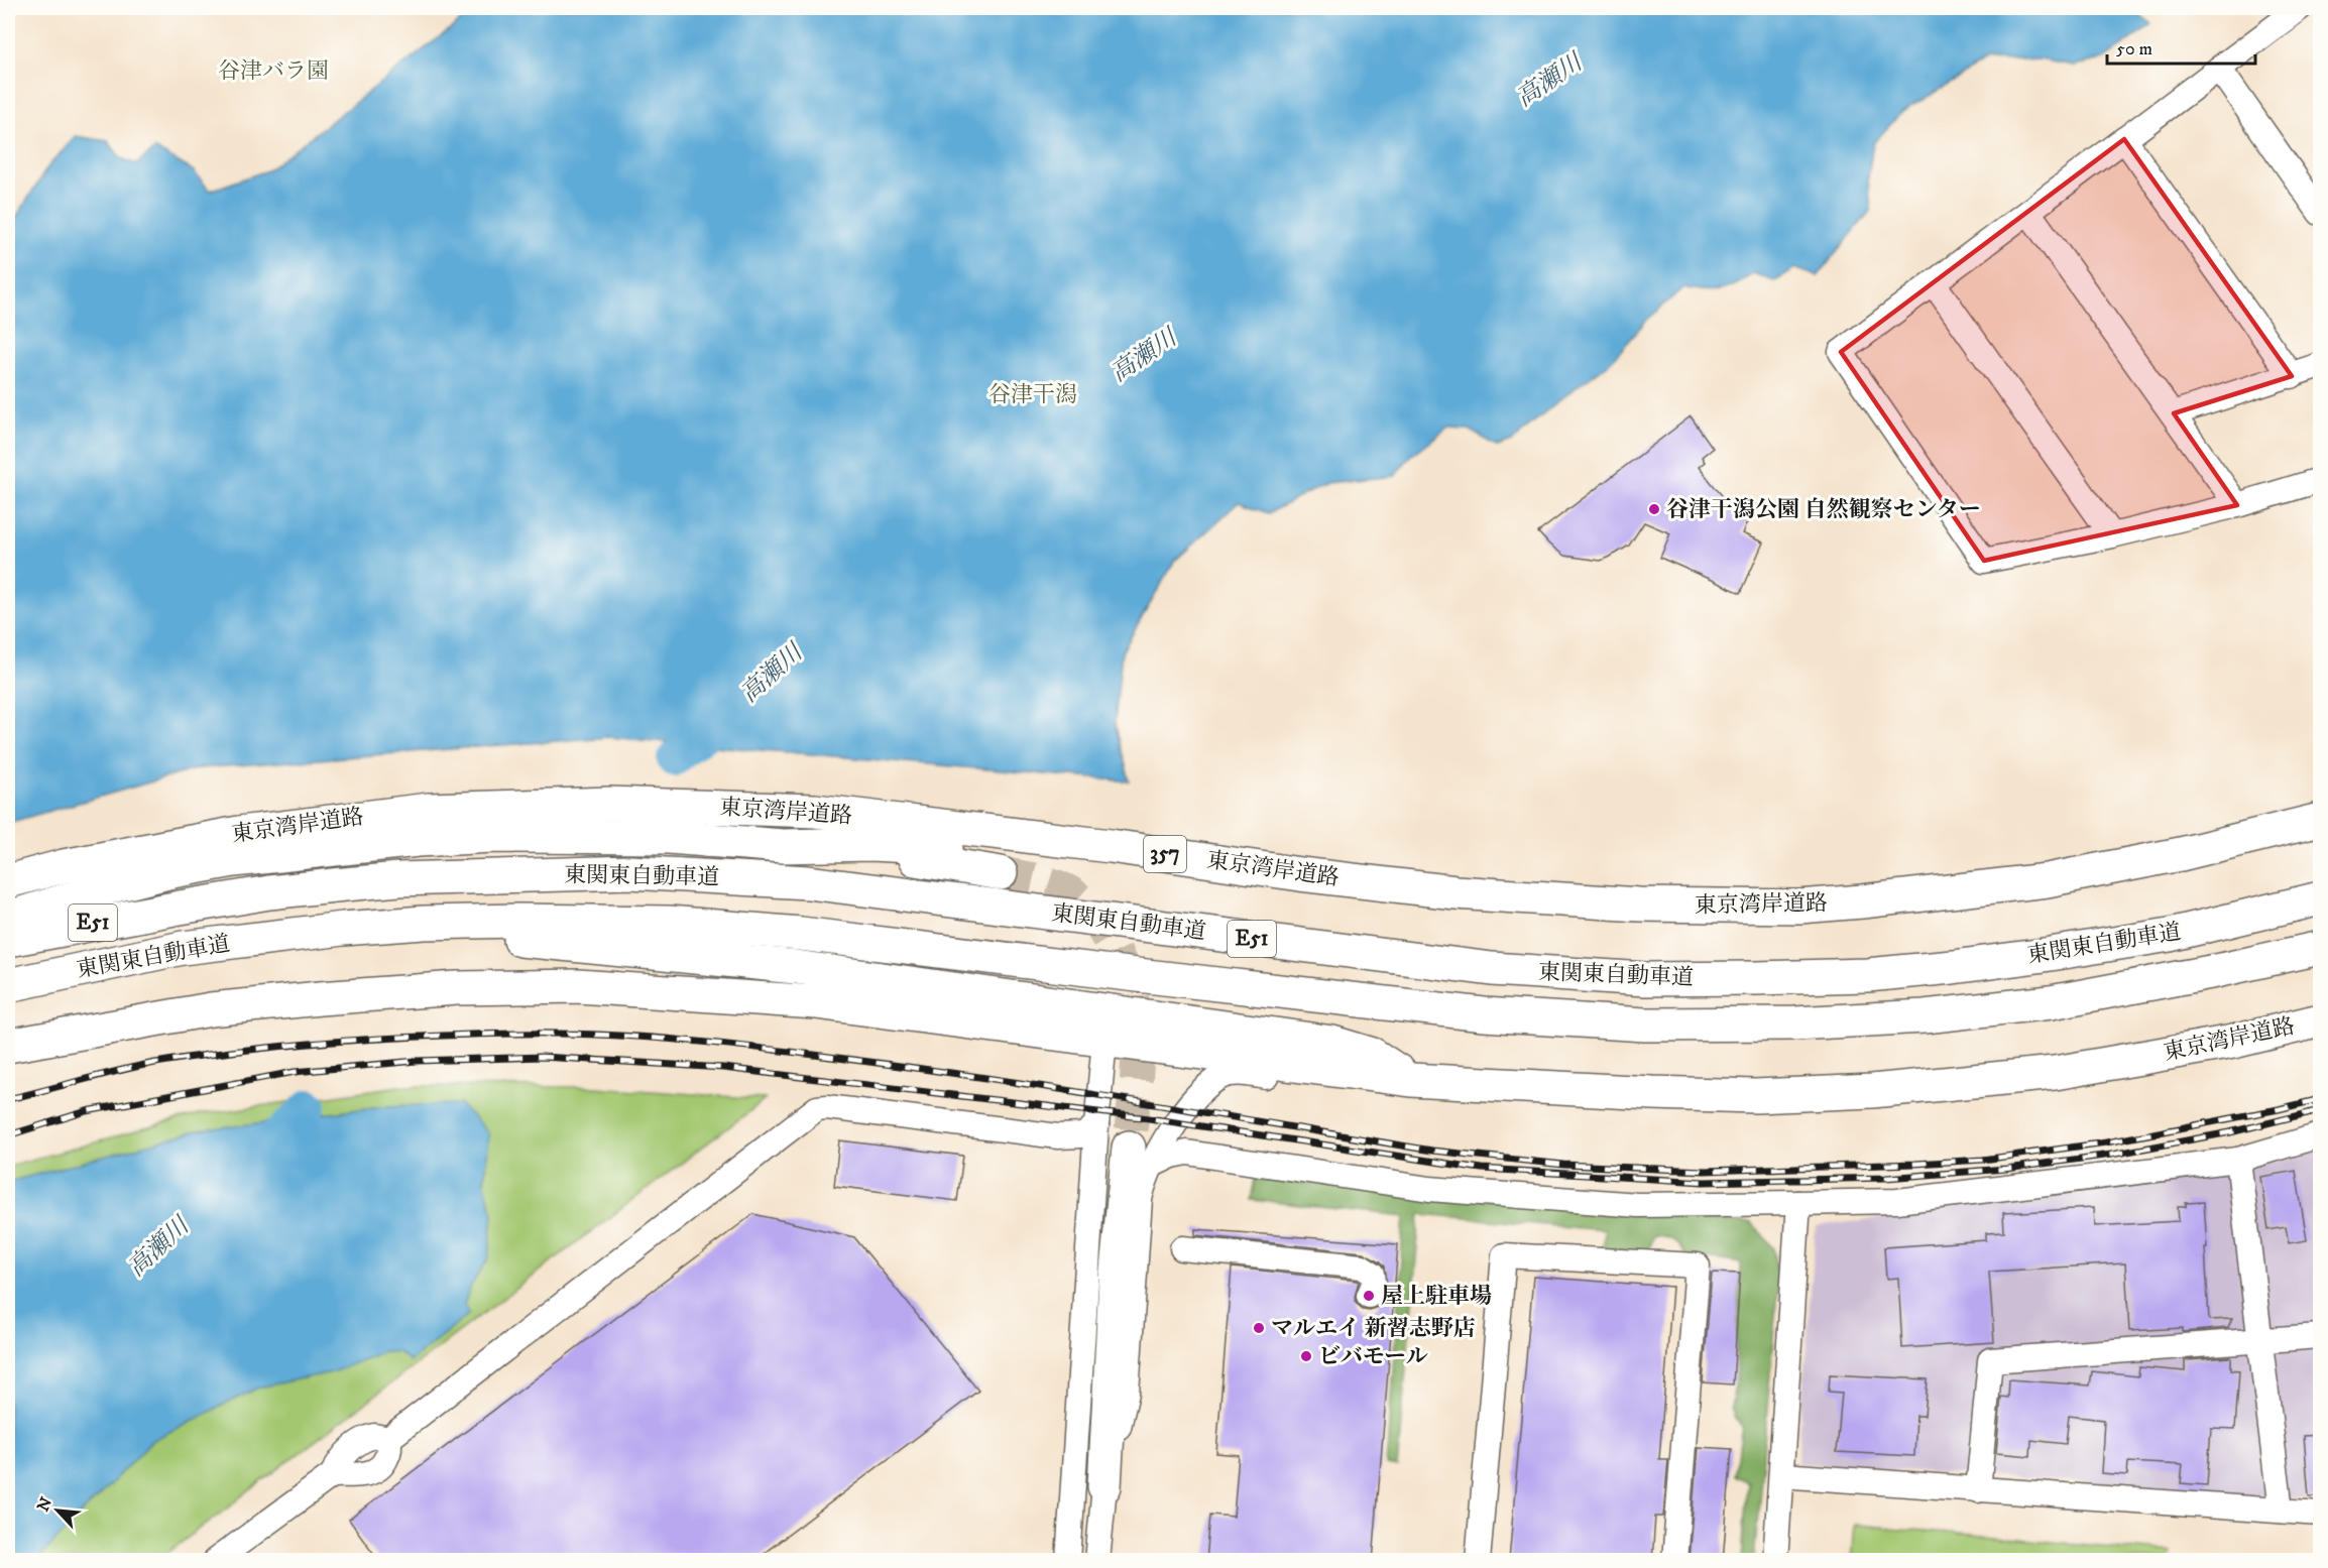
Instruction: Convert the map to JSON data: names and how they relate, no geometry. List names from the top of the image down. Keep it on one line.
{"streets":{"highway":["東京湾岸道路","357","東関東自動車道","E51"]},"water":["高瀬川"],"parks":["谷津バラ園","谷津干潟"],"places":["谷津干潟公園 自然観察センター","屋上駐車場","マルエイ 新習志野店","ビバモール"],"scale_bar":"50 m","north":"top left"}
